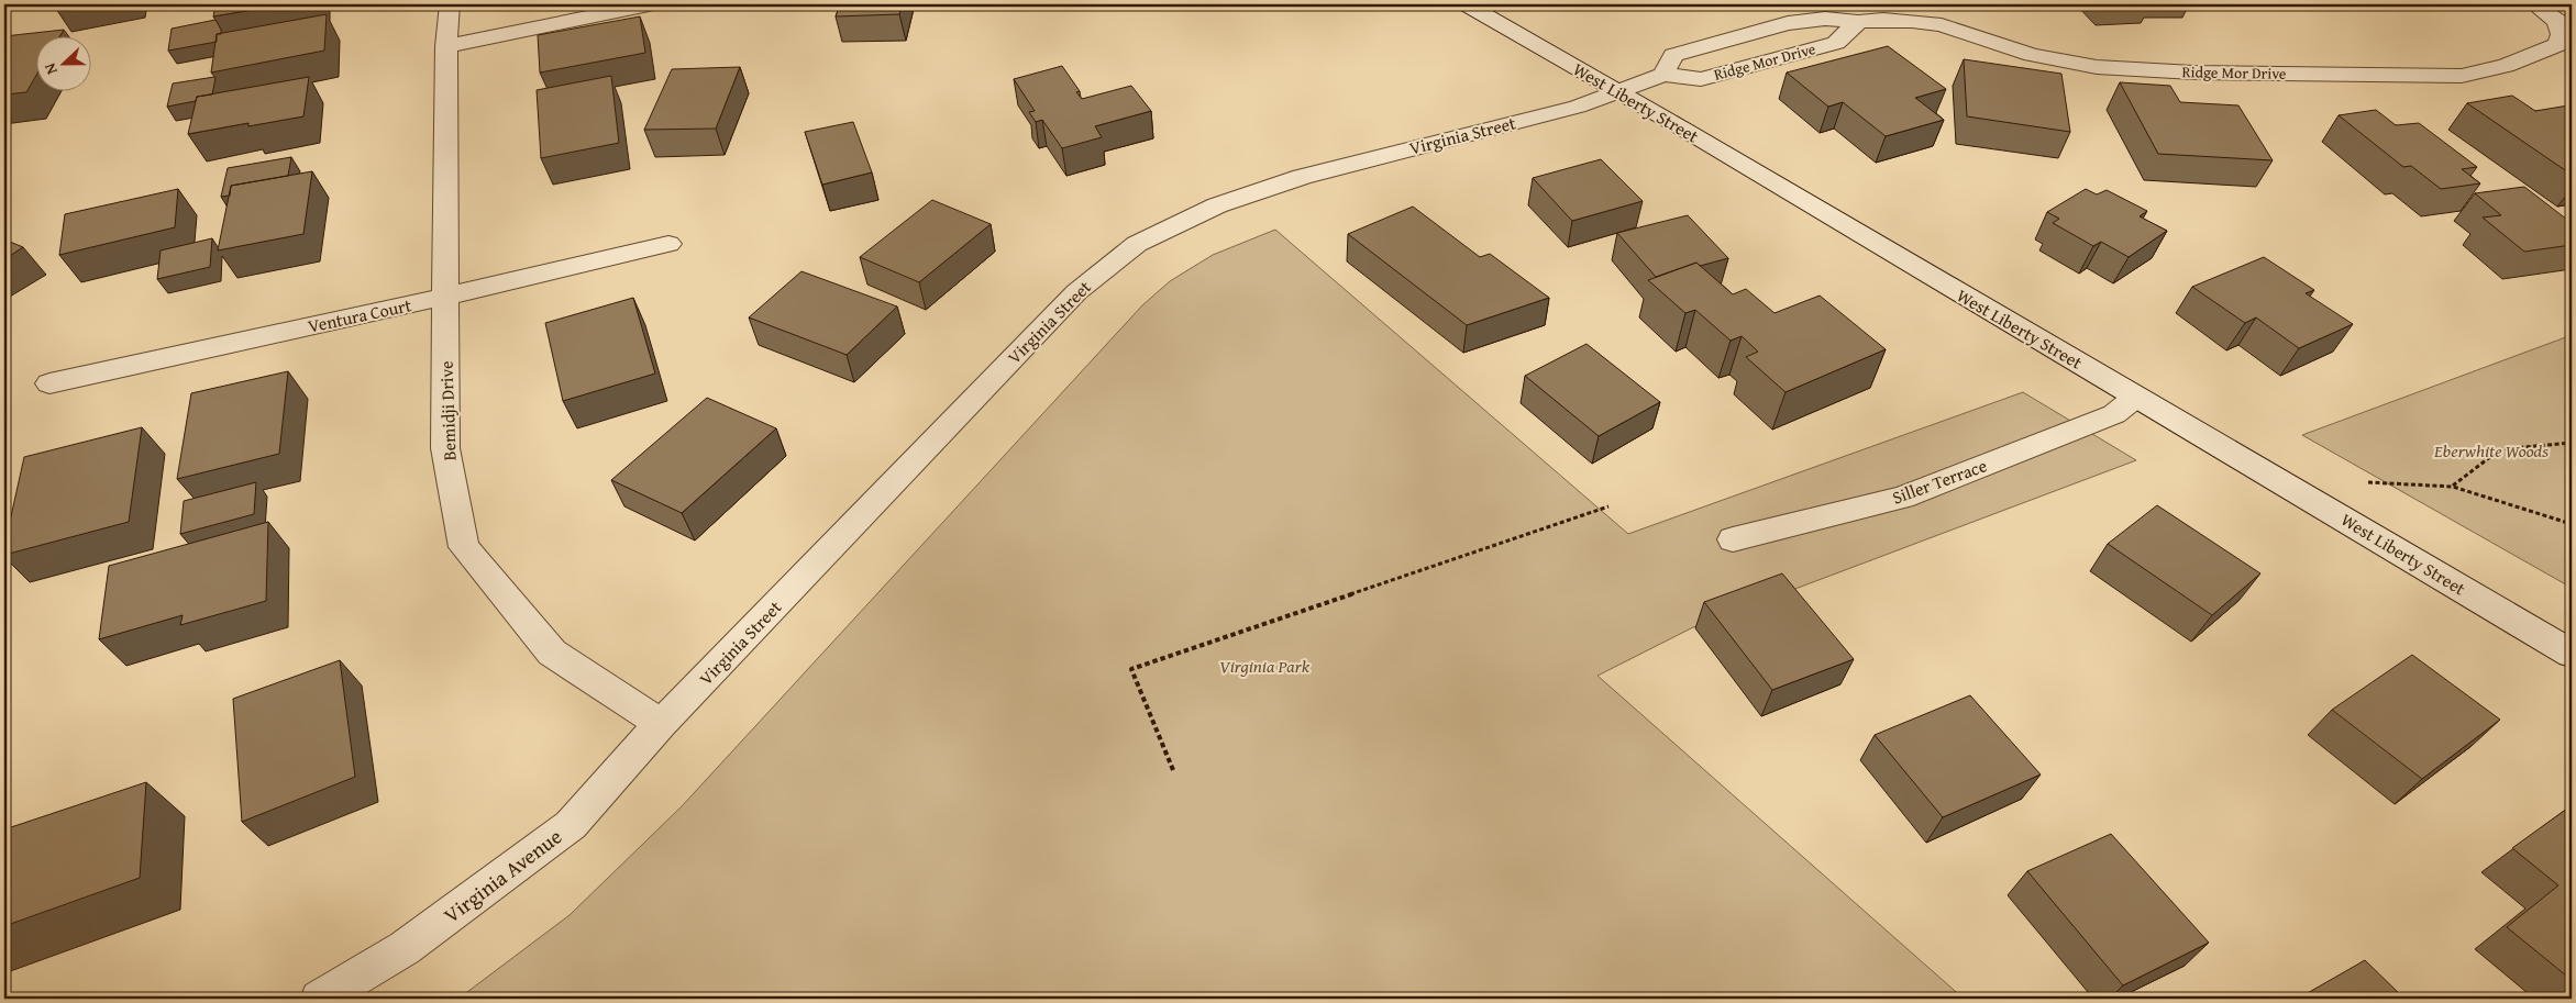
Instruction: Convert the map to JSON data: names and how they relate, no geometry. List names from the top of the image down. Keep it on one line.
{"streets":{"street":["Ridge Mor Drive","West Liberty Street","Virginia Street","Ventura Court","Bemidji Drive","Siller Terrace","Virginia Avenue"]},"crossings":[["Ridge Mor Drive","West Liberty Street"],["Ridge Mor Drive","Virginia Street"],["West Liberty Street","Virginia Street"],["West Liberty Street","Siller Terrace"],["Virginia Street","Bemidji Drive"],["Virginia Street","Virginia Avenue"],["Ventura Court","Bemidji Drive"],["Bemidji Drive","Virginia Avenue"]],"parks":["Eberwhite Woods","Virginia Park"],"north":"left"}
